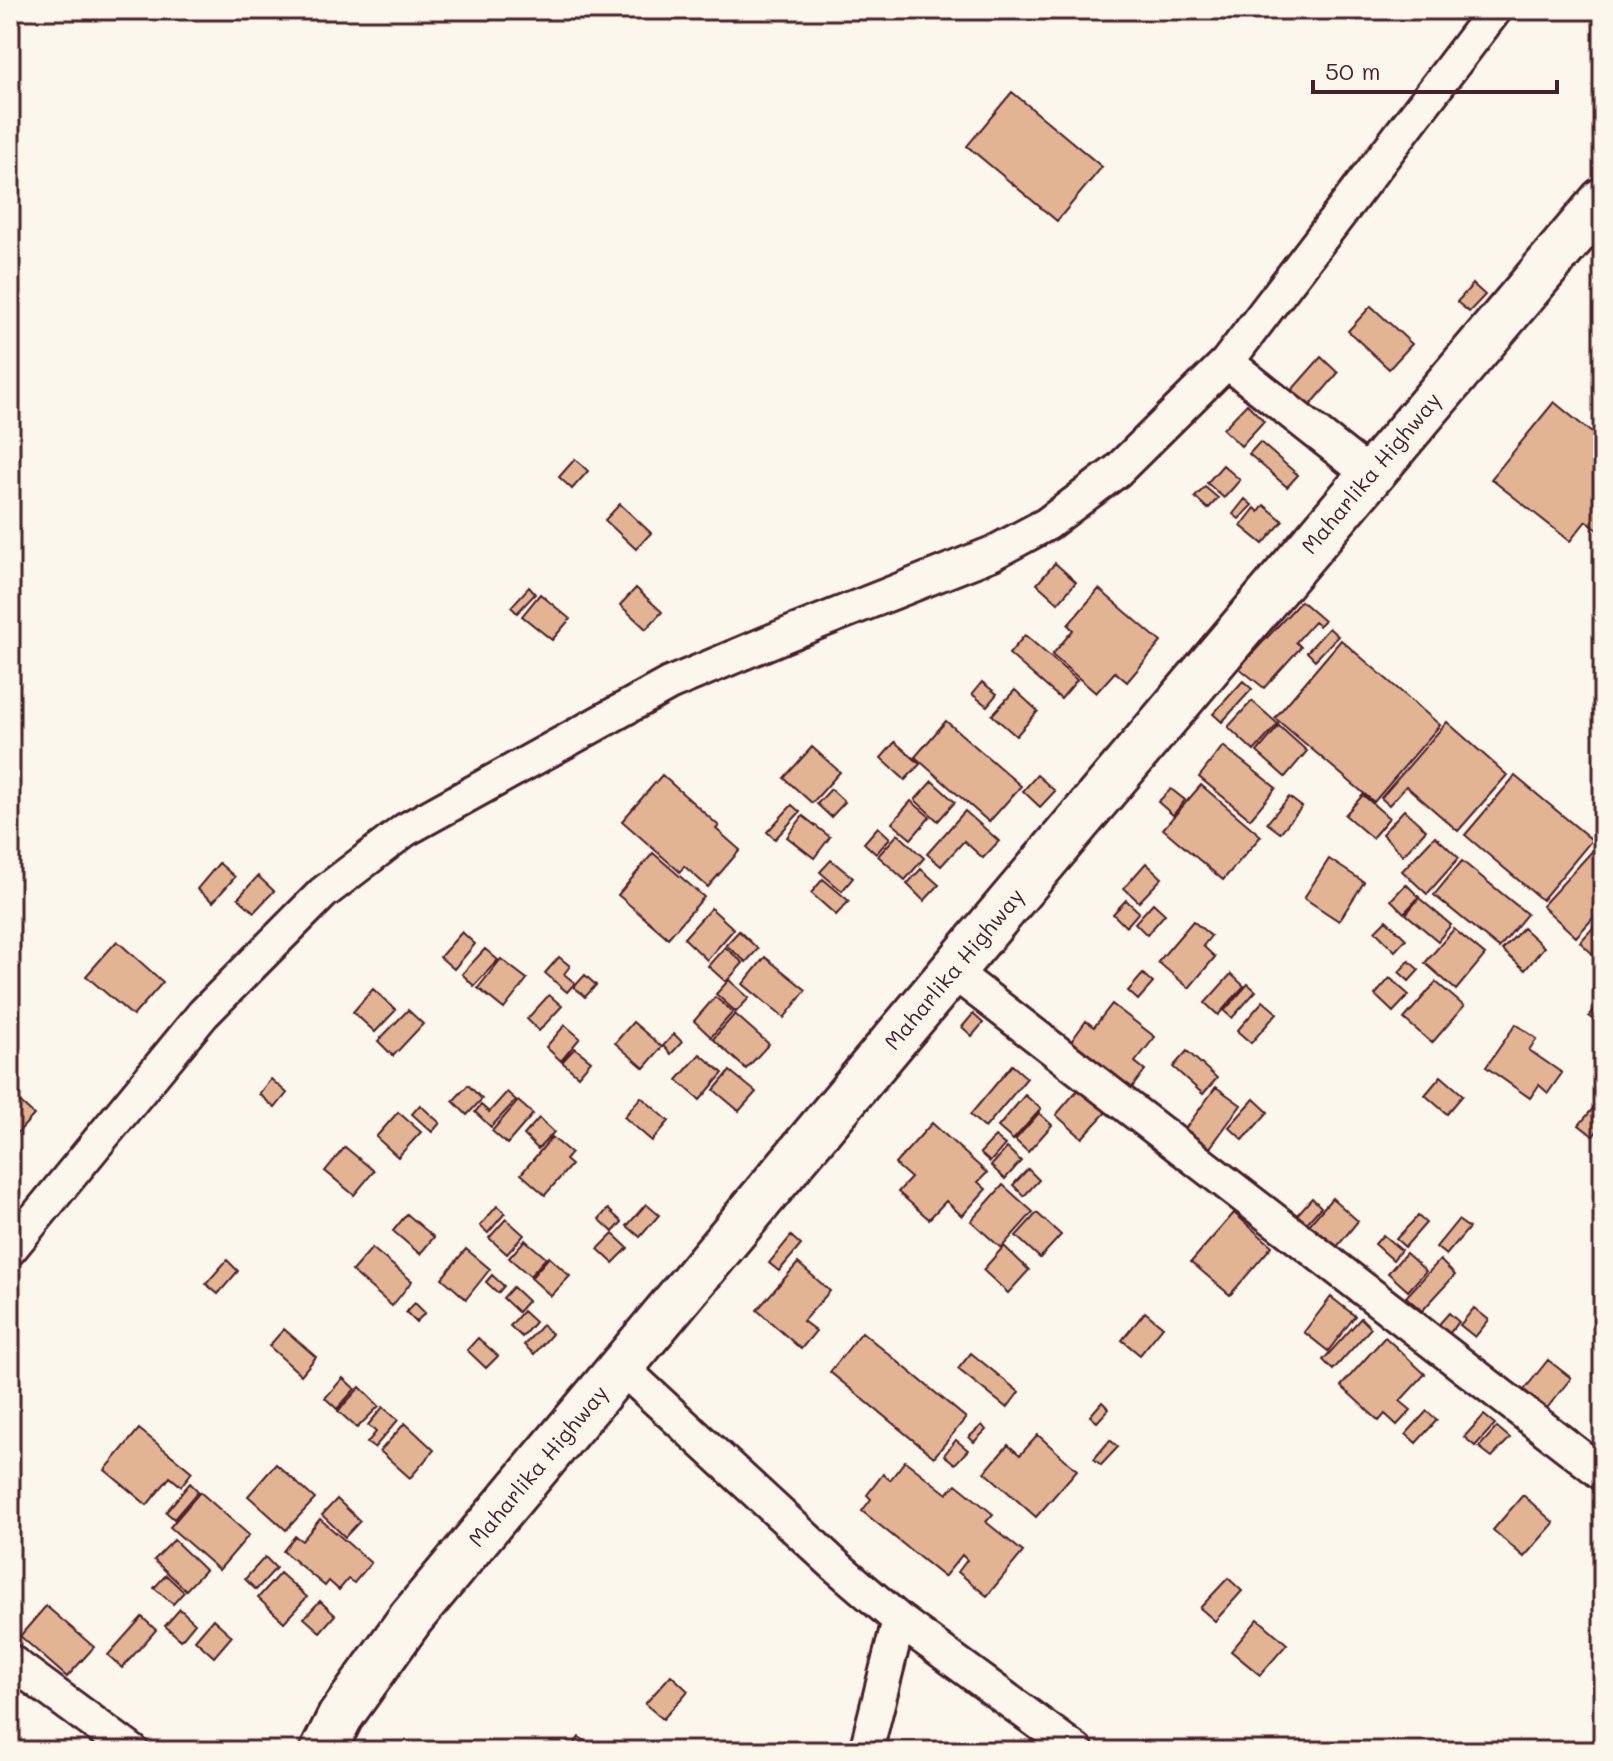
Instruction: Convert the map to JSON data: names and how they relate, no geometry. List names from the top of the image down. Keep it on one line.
{"streets":{"highway":["Maharlika Highway"]},"scale_bar":"50 m"}
